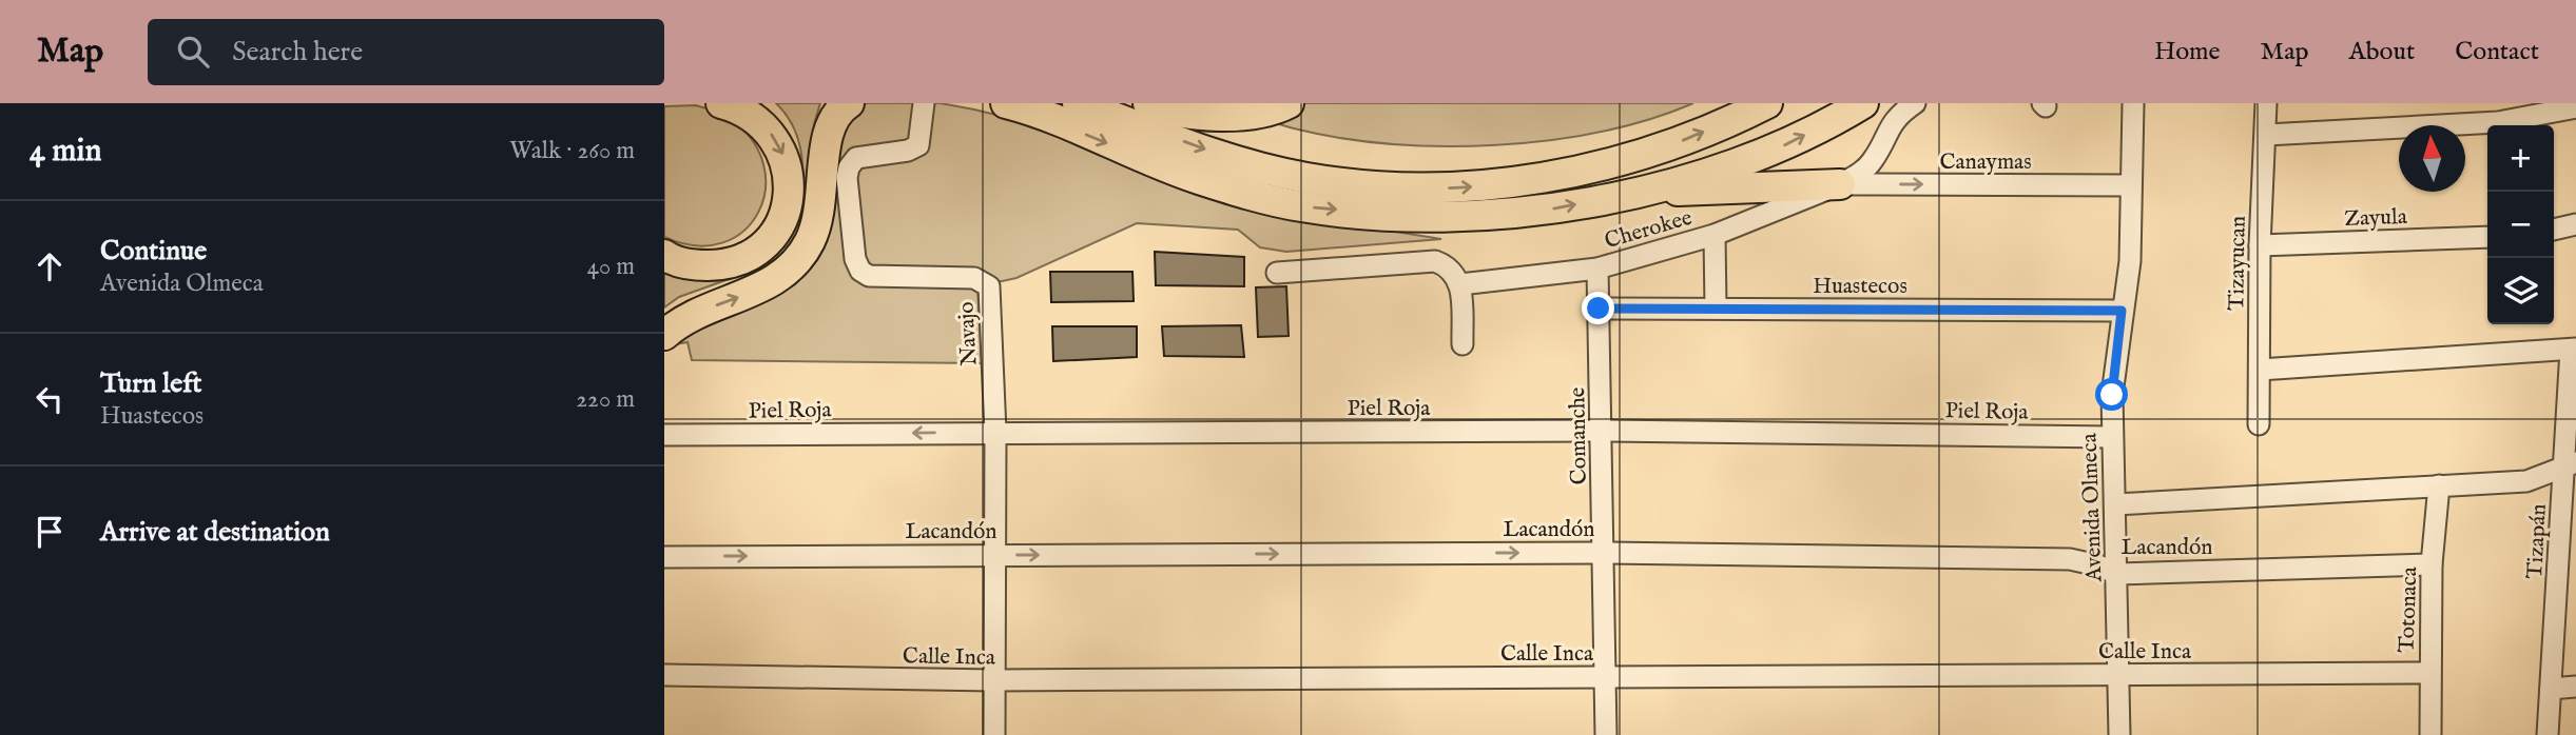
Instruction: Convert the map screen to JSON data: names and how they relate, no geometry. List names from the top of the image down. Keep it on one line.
{"streets":{"street":["Canaymas","Zayula","Cherokee","Tizayucan","Huastecos","Navajo","Piel Roja","Comanche","Avenida Olmeca","Lacandón","Tizapán","Totonaca","Calle Inca"]},"crossings":[["Canaymas","Cherokee"],["Canaymas","Avenida Olmeca"],["Zayula","Tizayucan"],["Cherokee","Comanche"],["Huastecos","Comanche"],["Huastecos","Avenida Olmeca"],["Navajo","Piel Roja"],["Navajo","Lacandón"],["Navajo","Calle Inca"],["Piel Roja","Comanche"],["Piel Roja","Avenida Olmeca"],["Comanche","Lacandón"],["Comanche","Calle Inca"],["Avenida Olmeca","Lacandón"],["Avenida Olmeca","Calle Inca"],["Lacandón","Totonaca"],["Totonaca","Calle Inca"]],"one_way":["Canaymas","Lacandón"],"north":"top","page":{"header":"Map","search":"Search here","nav":["Home","Map","About","Contact"],"heading":["4 min","Walk · 260 m"],"map_buttons":["+","−"],"list":[["Continue","Avenida Olmeca","40 m"],["Turn left","Huastecos","220 m"],"Arrive at destination"]}}
